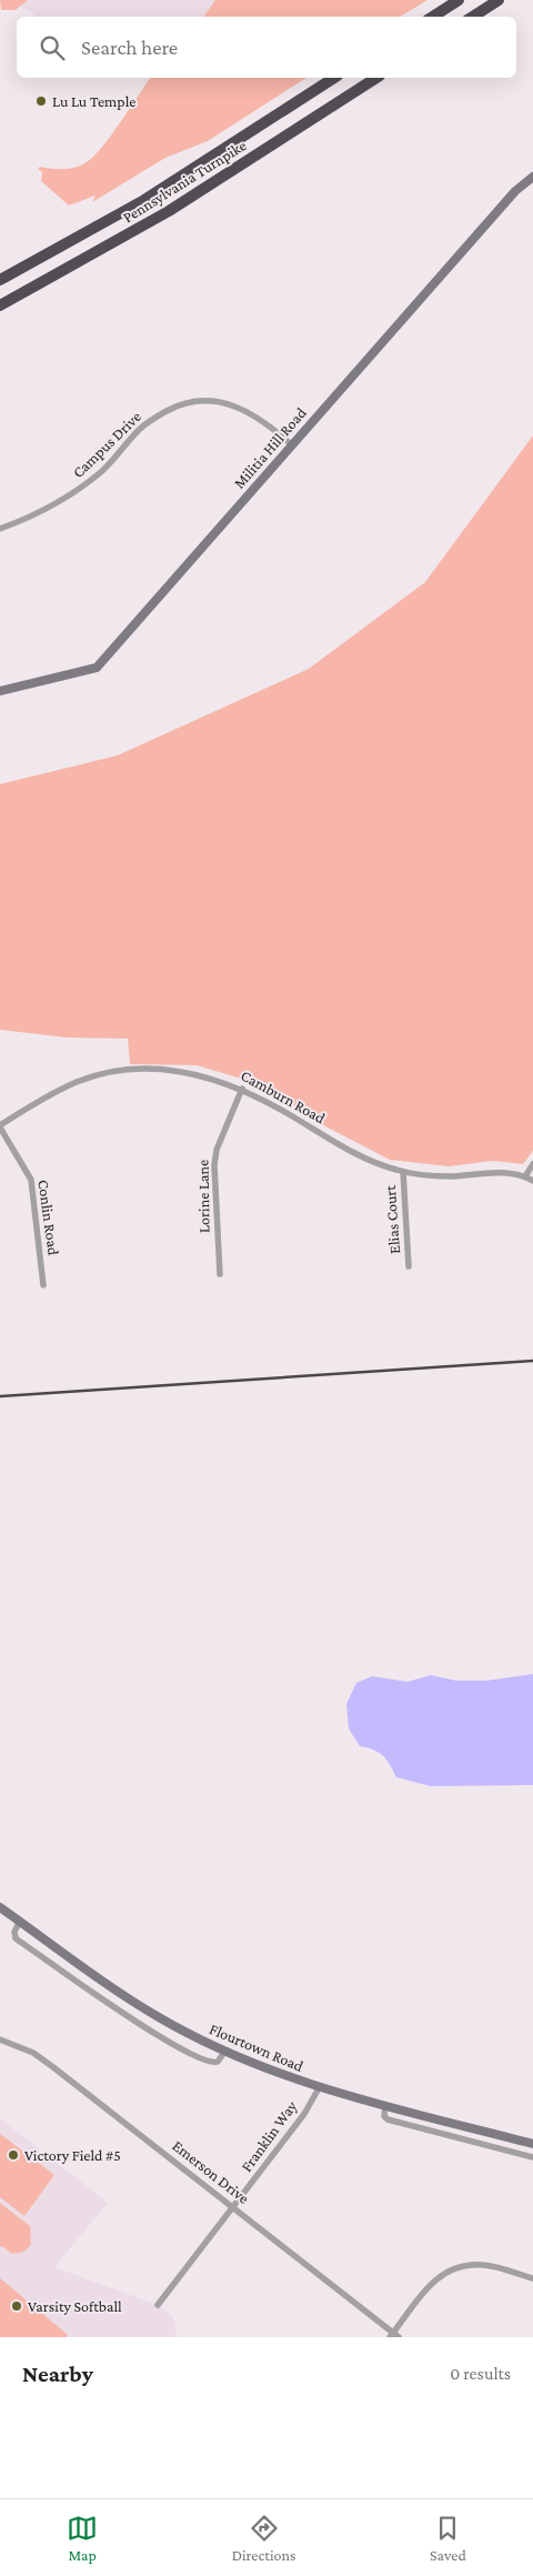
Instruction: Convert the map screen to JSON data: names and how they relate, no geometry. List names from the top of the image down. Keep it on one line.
{"streets":{"highway":["Pennsylvania Turnpike"],"street":["Campus Drive","Militia Hill Road","Camburn Road","Lorine Lane","Conlin Road","Elias Court","Flourtown Road","Franklin Way","Emerson Drive"]},"crossings":[["Campus Drive","Militia Hill Road"],["Camburn Road","Lorine Lane"],["Camburn Road","Conlin Road"],["Camburn Road","Elias Court"],["Flourtown Road","Franklin Way"],["Franklin Way","Emerson Drive"]],"places":["Lu Lu Temple","Victory Field #5","Varsity Softball"],"page":{"search":"Search here","heading":["Nearby","0 results"],"nav":["Map","Directions","Saved"]}}
